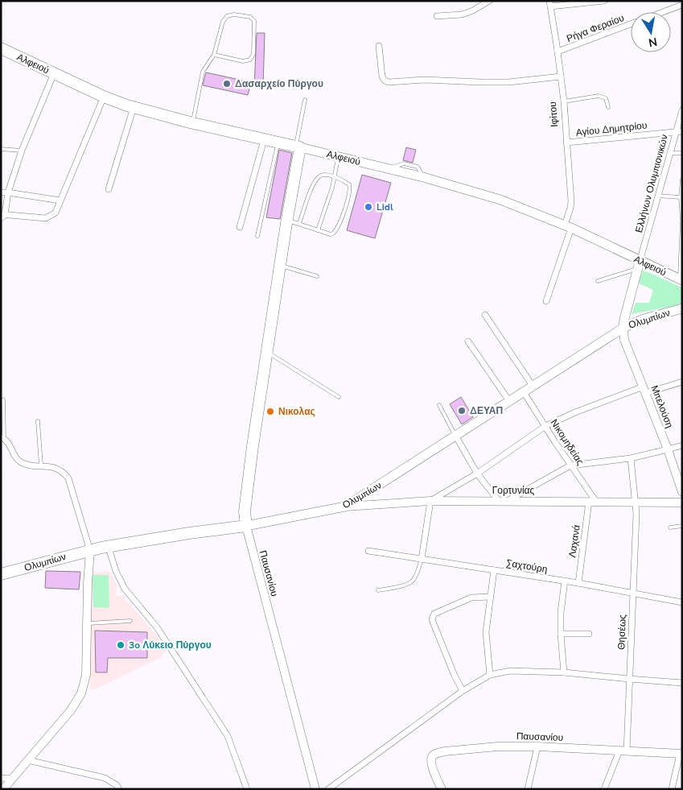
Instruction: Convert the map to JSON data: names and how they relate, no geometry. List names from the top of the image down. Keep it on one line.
{"streets":{"highway":["Αλφειού","Ολυμπίων"],"street":["Ρήγα Φεραίου","Ιφίτου","Αγίου Δημητρίου","Ελλήνων Ολυμπιονικών","Μπελούση","Νικομηδείας","Γορτυνίας","Λαχανά","Σαχτούρη","Παυσανίου","Θησέως"]},"crossings":[["Ρήγα Φεραίου","Ιφίτου"],["Αλφειού","Ιφίτου"],["Αλφειού","Ελλήνων Ολυμπιονικών"],["Ιφίτου","Αγίου Δημητρίου"],["Αγίου Δημητρίου","Ελλήνων Ολυμπιονικών"],["Ολυμπίων","Μπελούση"],["Ολυμπίων","Νικομηδείας"],["Ολυμπίων","Γορτυνίας"],["Ολυμπίων","Παυσανίου"],["Νικομηδείας","Γορτυνίας"],["Νικομηδείας","Λαχανά"],["Γορτυνίας","Λαχανά"],["Γορτυνίας","Θησέως"],["Λαχανά","Σαχτούρη"],["Σαχτούρη","Θησέως"],["Παυσανίου","Θησέως"]],"places":["Δασαρχείο Πύργου","Lidl","ΔΕΥΑΠ","Νικολας","3o Λύκειο Πύργου"],"north":"bottom"}
